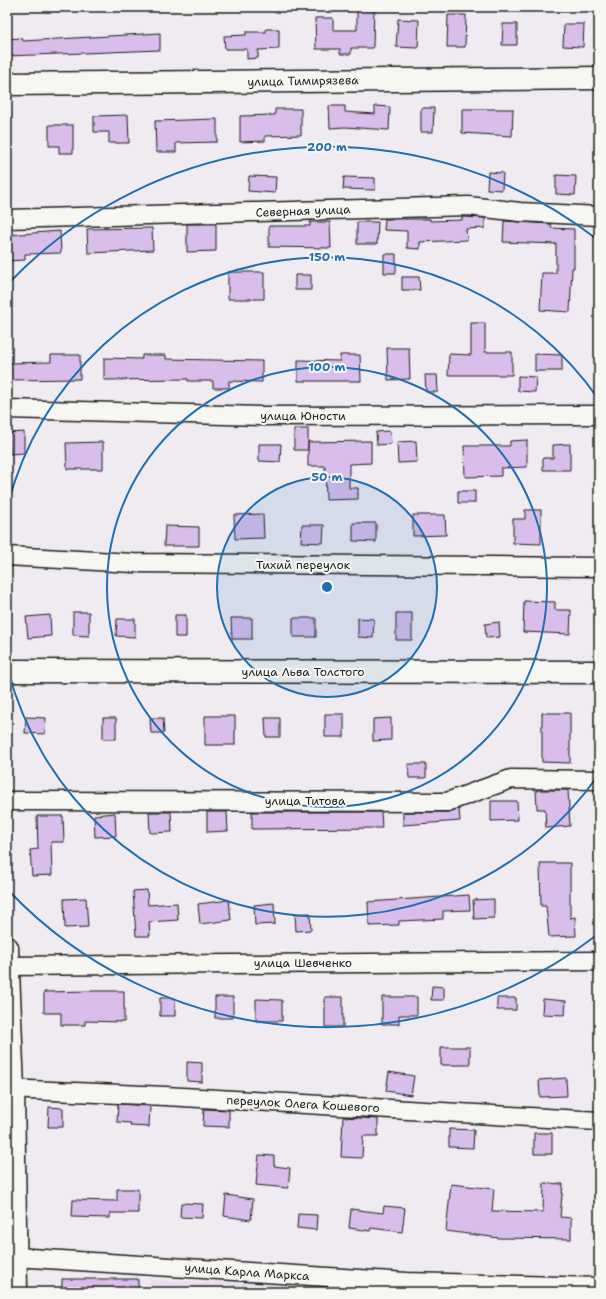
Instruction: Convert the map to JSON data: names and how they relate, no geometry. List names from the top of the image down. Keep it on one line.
{"streets":{"street":["улица Тимирязева","Северная улица","улица Юности","Тихий переулок","улица Льва Толстого","улица Титова","улица Шевченко","переулок Олега Кошевого","улица Карла Маркса"]},"rings":["200 m","150 m","100 m","50 m"]}
